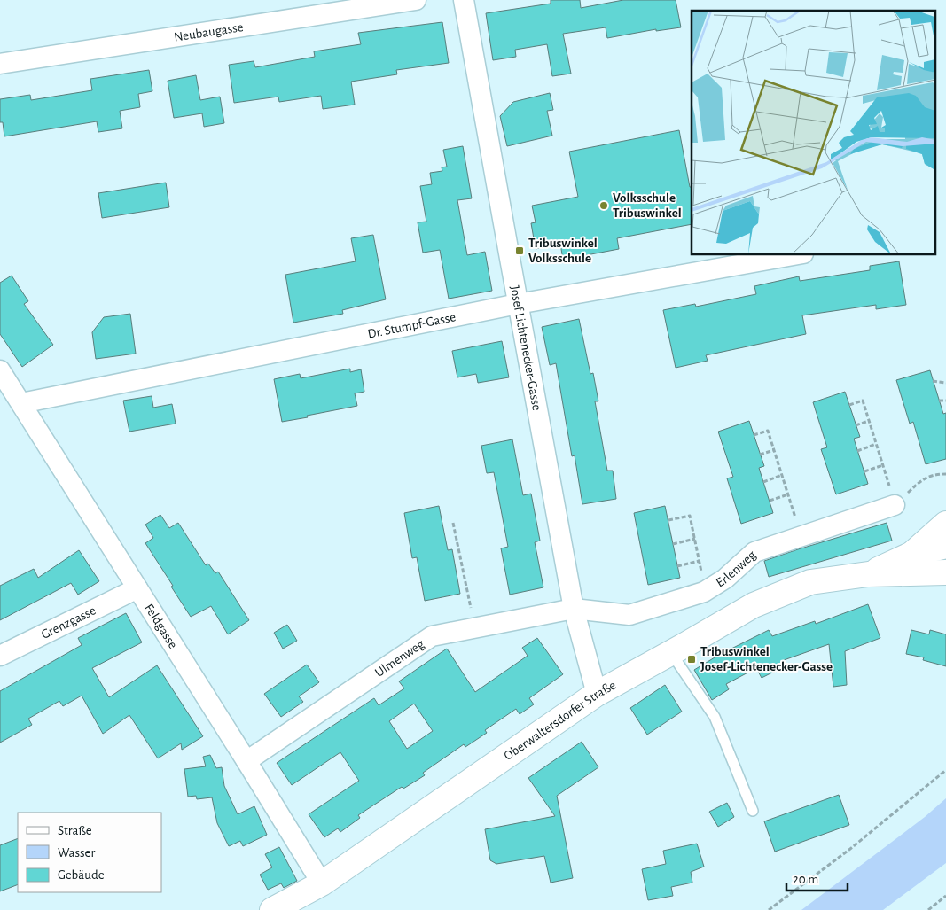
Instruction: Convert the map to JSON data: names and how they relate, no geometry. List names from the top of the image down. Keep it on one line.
{"streets":{"street":["Neubaugasse","Dr. Stumpf-Gasse","Josef Lichtenecker-Gasse","Erlenweg","Grenzgasse","Feldgasse","Ulmenweg","Oberwaltersdorfer Straße"]},"crossings":[["Dr. Stumpf-Gasse","Josef Lichtenecker-Gasse"],["Dr. Stumpf-Gasse","Feldgasse"],["Josef Lichtenecker-Gasse","Erlenweg"],["Josef Lichtenecker-Gasse","Ulmenweg"],["Josef Lichtenecker-Gasse","Oberwaltersdorfer Straße"],["Erlenweg","Ulmenweg"],["Grenzgasse","Feldgasse"],["Feldgasse","Ulmenweg"],["Feldgasse","Oberwaltersdorfer Straße"]],"places":{"other":["Volksschule Tribuswinkel"],"transit":["Tribuswinkel Volksschule","Tribuswinkel Josef-Lichtenecker-Gasse"]},"legend":["Straße","Wasser","Gebäude"],"scale_bar":"20 m"}
